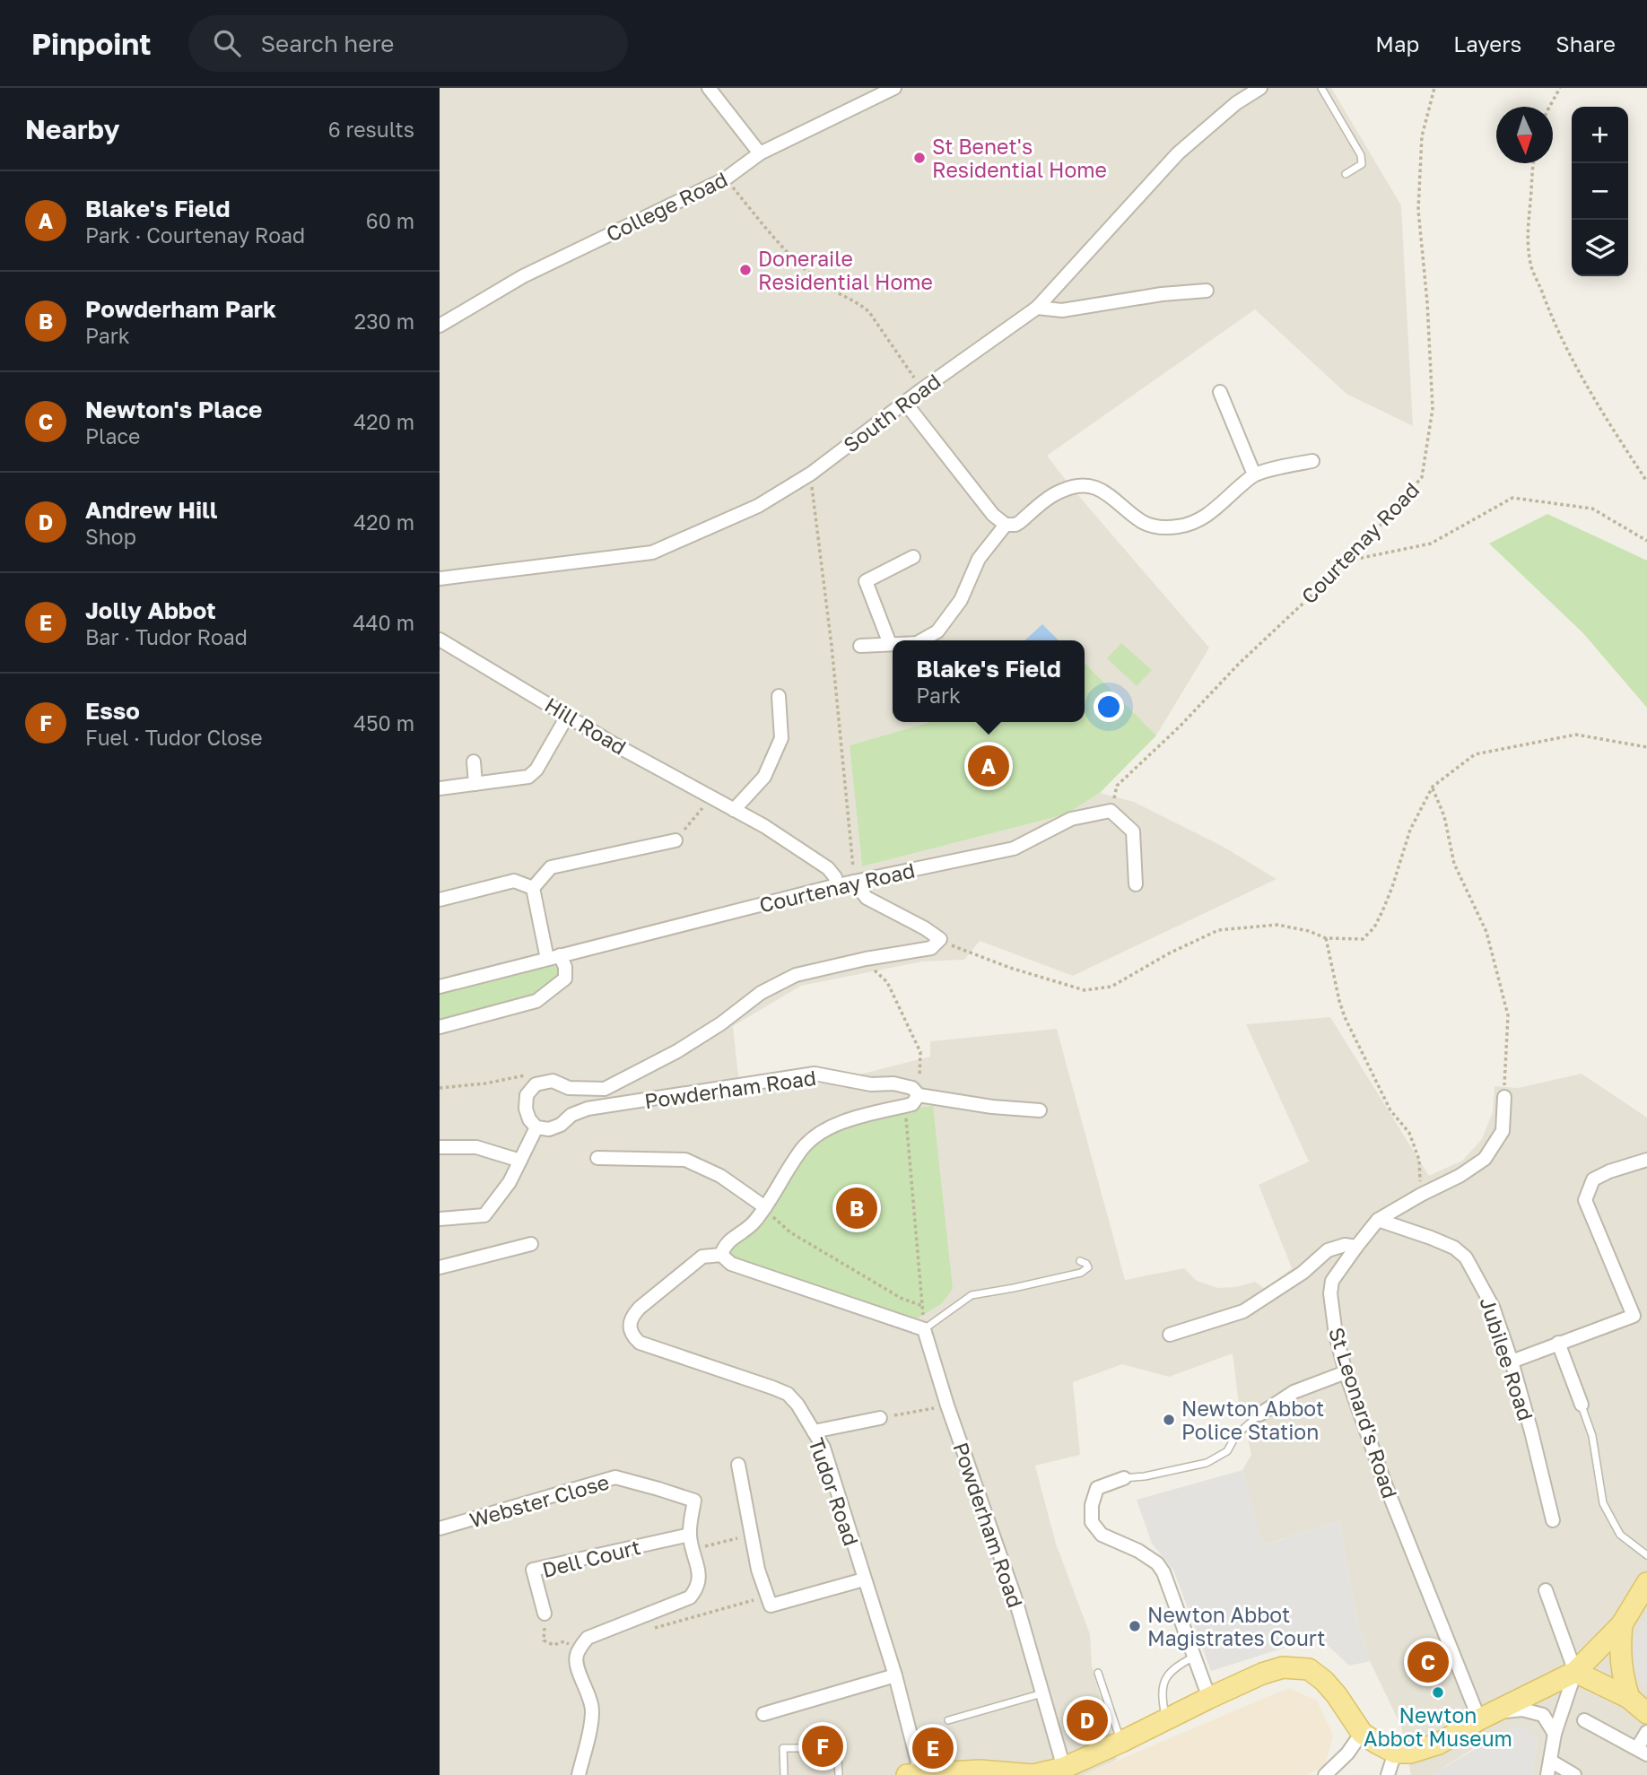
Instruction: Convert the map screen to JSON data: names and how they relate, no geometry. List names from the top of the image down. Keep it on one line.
{"streets":{"street":["College Road","South Road","Courtenay Road","Hill Road","Powderham Road","Jubilee Road","St Leonard's Road","Tudor Road","Webster Close","Dell Court"]},"crossings":[["Courtenay Road","Hill Road"],["Jubilee Road","St Leonard's Road"],["Webster Close","Dell Court"]],"places":["St Benet's Residential Home","Doneraile Residential Home","Newton Abbot Police Station","Newton Abbot Magistrates Court","Newton Abbot Museum"],"north":"bottom","page":{"header":"Pinpoint","search":"Search here","nav":["Map","Layers","Share"],"heading":["Nearby","6 results"],"map_buttons":["+","−"],"list":[{"mark":"A","name":"Blake's Field","note":"Park · Courtenay Road","value":"60 m"},{"mark":"B","name":"Powderham Park","note":"Park","value":"230 m"},{"mark":"C","name":"Newton's Place","note":"Place","value":"420 m"},{"mark":"D","name":"Andrew Hill","note":"Shop","value":"420 m"},{"mark":"E","name":"Jolly Abbot","note":"Bar · Tudor Road","value":"440 m"},{"mark":"F","name":"Esso","note":"Fuel · Tudor Close","value":"450 m"}],"popup":["Blake's Field","Park"],"pins":["A","B","C","D","F","E"]}}
